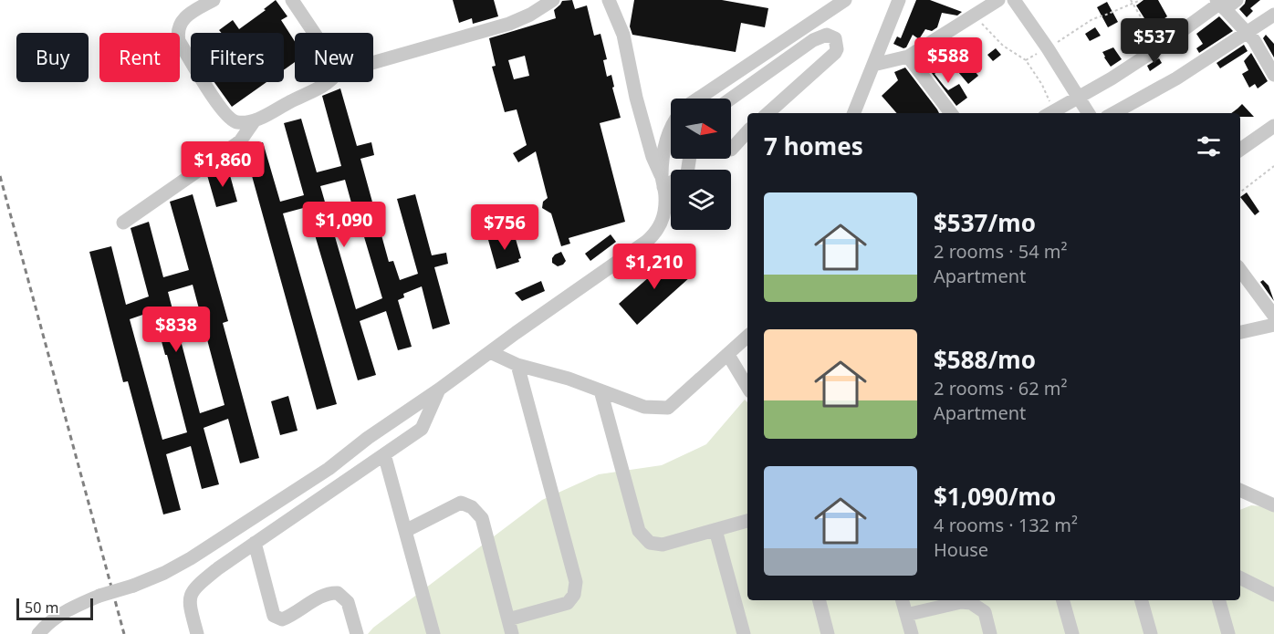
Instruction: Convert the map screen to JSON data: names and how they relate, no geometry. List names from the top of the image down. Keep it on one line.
{"scale_bar":"50 m","north":"right","page":{"price":["$537","$588","$1,860","$1,090","$756","$1,210","$838"],"chip":["Buy","Rent","Filters","New"],"heading":"7 homes","list":[{"name":"$537/mo","note":"2 rooms · 54 m² · Apartment"},{"name":"$588/mo","note":"2 rooms · 62 m² · Apartment"},{"name":"$1,090/mo","note":"4 rooms · 132 m² · House"}],"scale":"50 m"}}
